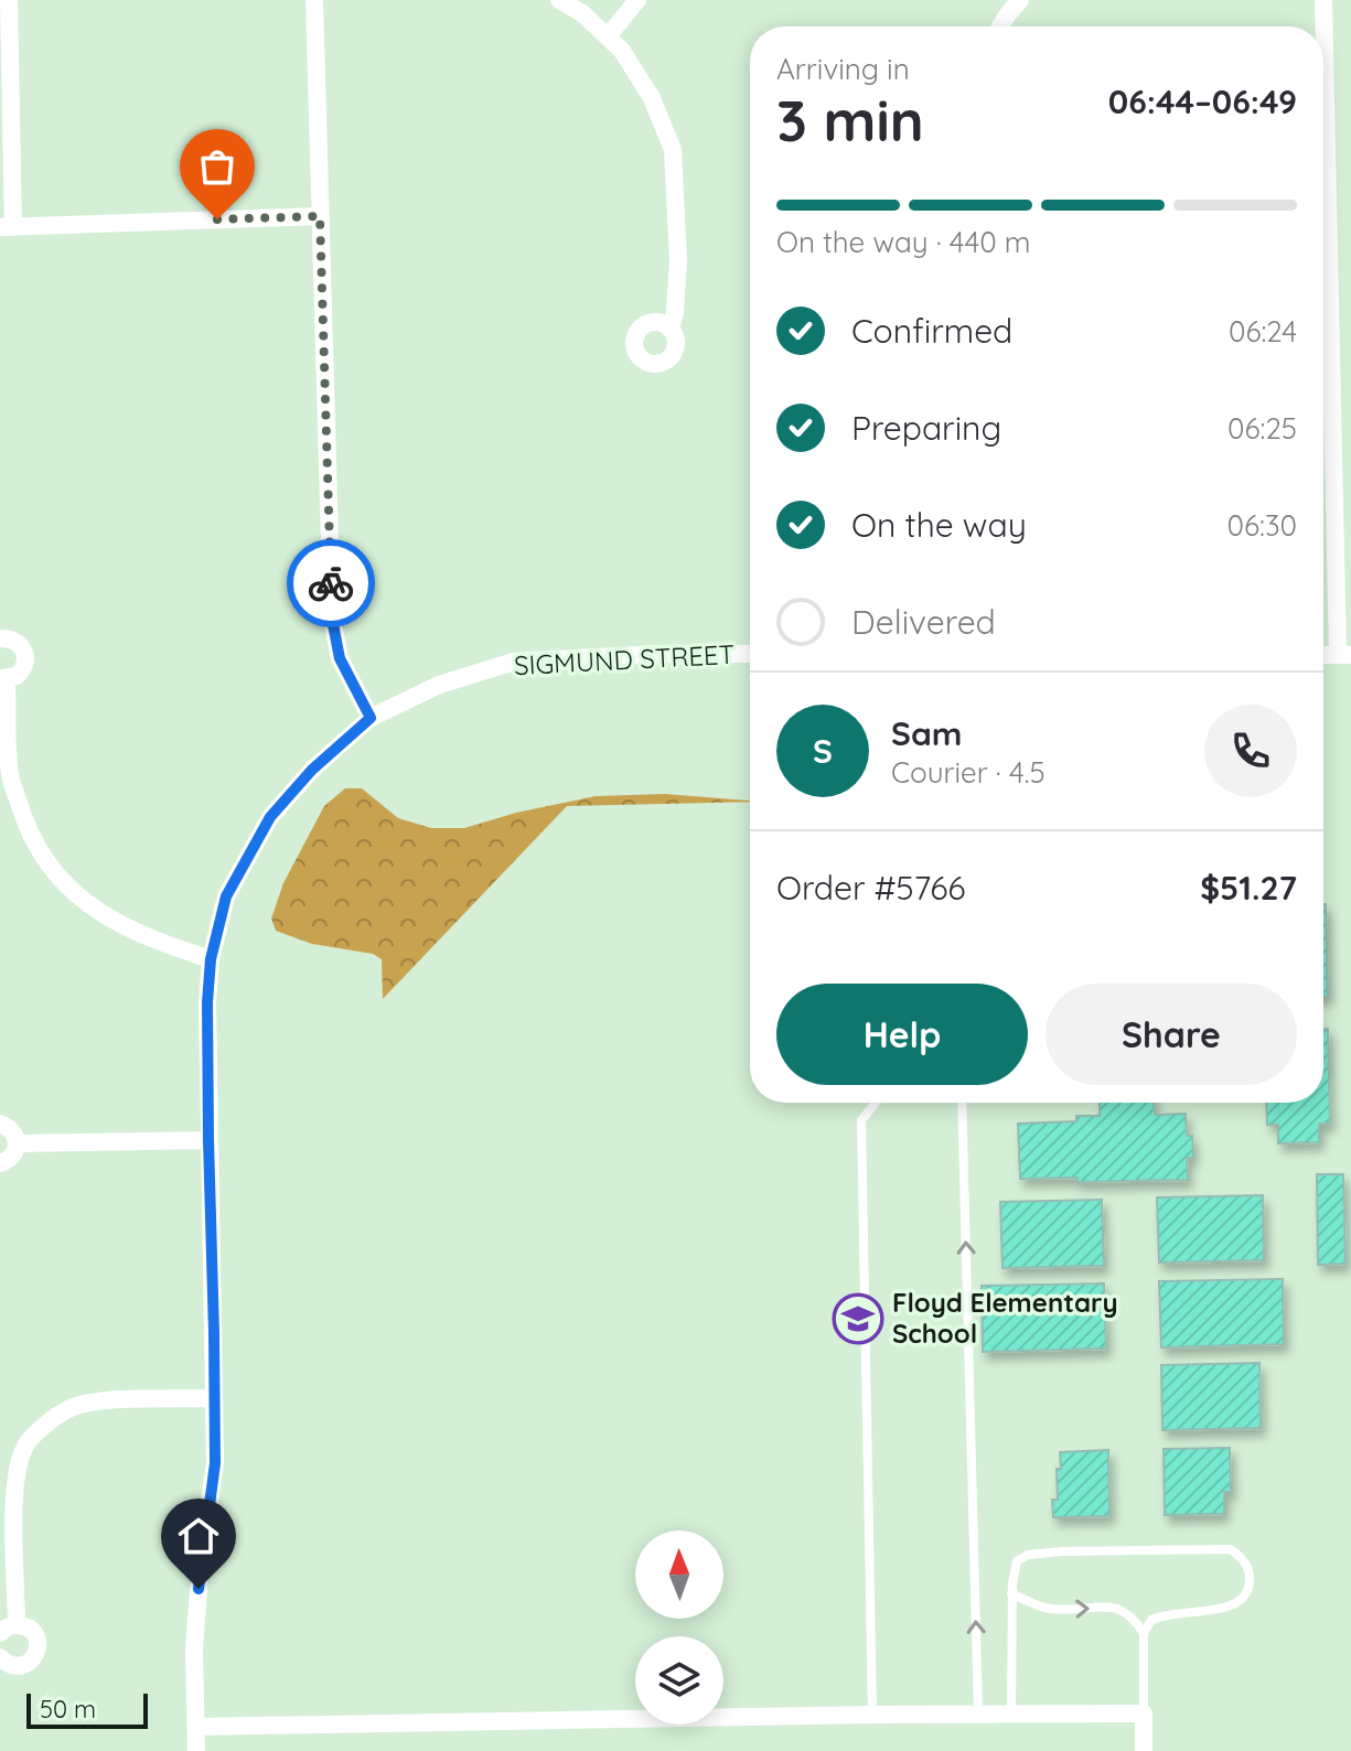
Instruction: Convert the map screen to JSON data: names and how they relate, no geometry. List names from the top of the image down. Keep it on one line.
{"streets":{"street":["SIGMUND STREET"]},"places":{"school or university":["Floyd Elementary School"]},"scale_bar":"50 m","north":"top","page":{"heading":["3 min","Arriving in","06:44–06:49"],"panel":["Sam","Courier · 4.5","Order #5766","$51.27"],"bar":"On the way · 440 m","list":[["Confirmed","06:24"],["Preparing","06:25"],["On the way","06:30"],"Delivered"],"round":"S","buttons":["Help","Share"],"scale":"50 m"}}
